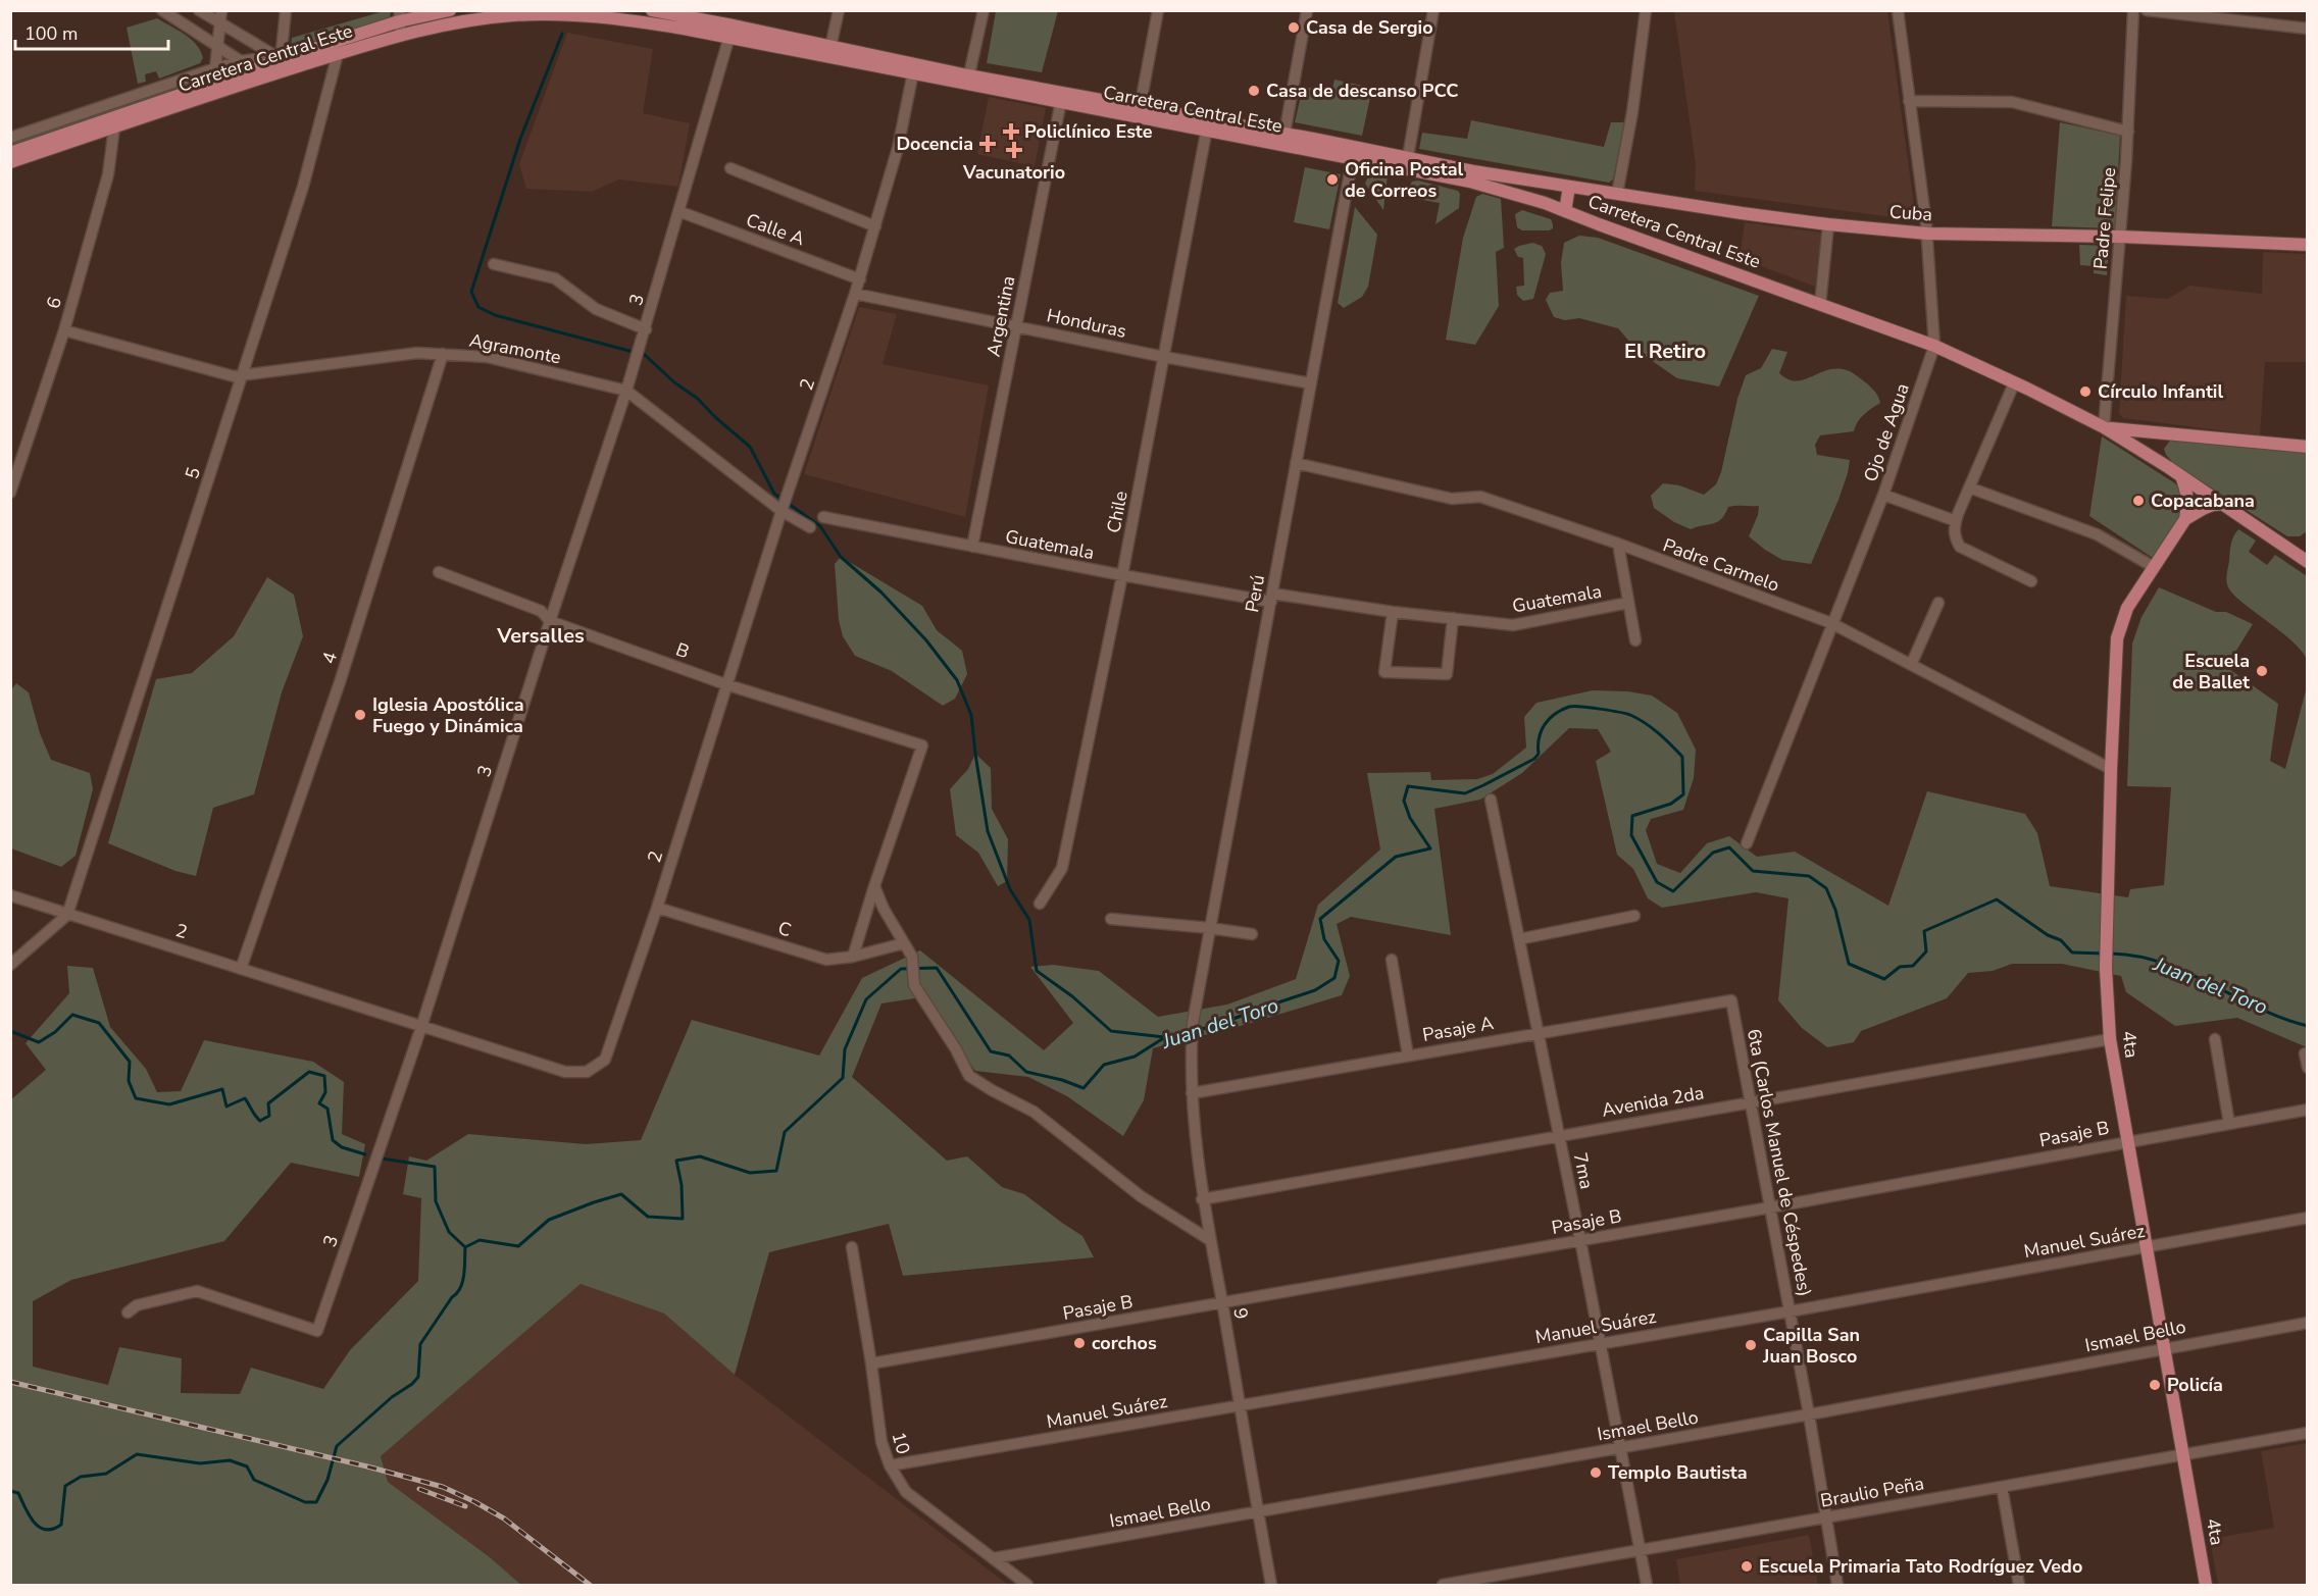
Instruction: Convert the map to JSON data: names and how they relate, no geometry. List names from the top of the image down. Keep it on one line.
{"streets":{"main road":["Carretera Central Este","Cuba","4ta"],"street":["Padre Felipe","Calle A","3","6","Argentina","Honduras","Agramonte","2","Ojo de Agua","5","Chile","Guatemala","Padre Carmelo","Perú","B","4","C","Pasaje A","Avenida 2da","Pasaje B","6ta (Carlos Manuel de Céspedes)","7ma","Manuel Suárez","9","Ismael Bello","10","Braulio Peña"]},"crossings":[["Carretera Central Este","Cuba"],["Carretera Central Este","Padre Felipe"],["Carretera Central Este","3"],["Carretera Central Este","6"],["Carretera Central Este","Argentina"],["Carretera Central Este","2"],["Carretera Central Este","Ojo de Agua"],["Carretera Central Este","5"],["Carretera Central Este","Chile"],["Carretera Central Este","Perú"],["Carretera Central Este","4ta"],["Cuba","Padre Felipe"],["Cuba","Ojo de Agua"],["Calle A","3"],["Calle A","2"],["3","Agramonte"],["3","2"],["3","B"],["6","Agramonte"],["Argentina","Honduras"],["Argentina","Guatemala"],["Honduras","2"],["Honduras","Chile"],["Honduras","Perú"],["Agramonte","2"],["Agramonte","5"],["Agramonte","4"],["2","5"],["2","B"],["2","4"],["2","C"],["Ojo de Agua","Padre Carmelo"],["Chile","Guatemala"],["Guatemala","Perú"],["Padre Carmelo","Perú"],["Padre Carmelo","4ta"],["Perú","9"],["Pasaje A","6ta (Carlos Manuel de Céspedes)"],["Pasaje A","7ma"],["Pasaje A","9"],["4ta","Avenida 2da"],["4ta","Pasaje B"],["4ta","Manuel Suárez"],["4ta","Ismael Bello"],["4ta","Braulio Peña"],["Avenida 2da","6ta (Carlos Manuel de Céspedes)"],["Avenida 2da","7ma"],["Avenida 2da","9"],["Pasaje B","6ta (Carlos Manuel de Céspedes)"],["Pasaje B","7ma"],["Pasaje B","9"],["Pasaje B","10"],["6ta (Carlos Manuel de Céspedes)","Manuel Suárez"],["6ta (Carlos Manuel de Céspedes)","Ismael Bello"],["6ta (Carlos Manuel de Céspedes)","Braulio Peña"],["7ma","Manuel Suárez"],["7ma","Ismael Bello"],["7ma","Braulio Peña"],["Manuel Suárez","9"],["Manuel Suárez","10"],["9","Ismael Bello"],["Ismael Bello","10"]],"districts":["El Retiro","Versalles"],"water":["Juan del Toro"],"places":{"other":["Casa de Sergio","Casa de descanso PCC","Oficina Postal de Correos","Círculo Infantil","Copacabana","Escuela de Ballet","Iglesia Apostólica Fuego y Dinámica","corchos","Capilla San Juan Bosco","Policía","Templo Bautista","Escuela Primaria Tato Rodríguez Vedo"],"health":["Policlínico Este","Docencia","Vacunatorio"]},"scale_bar":"100 m"}
